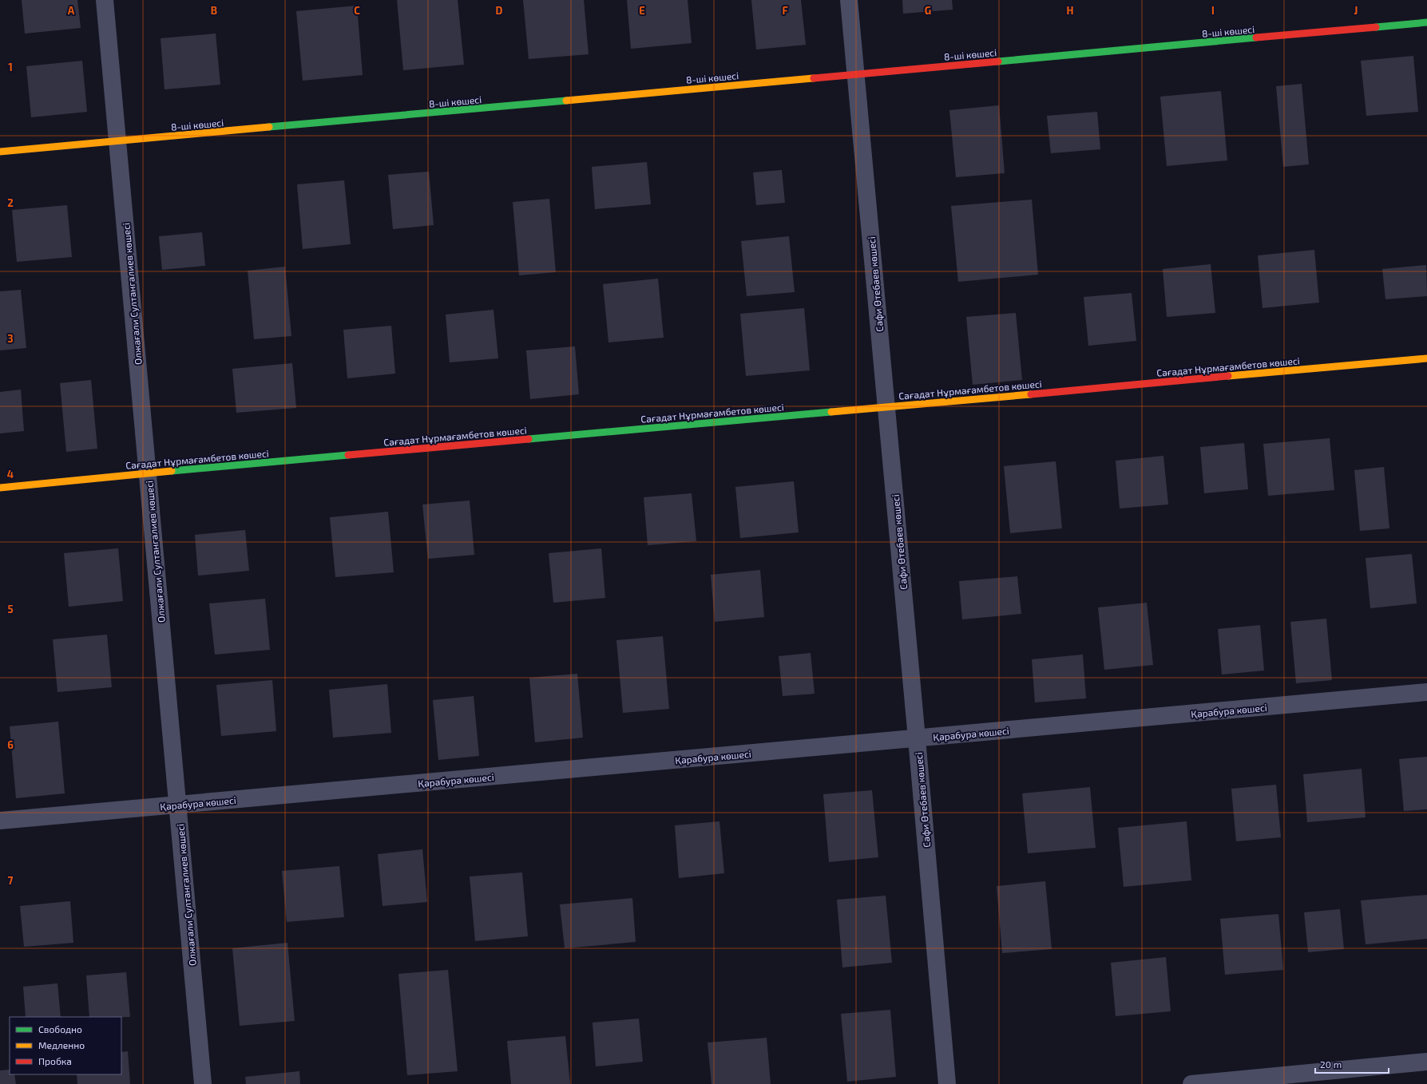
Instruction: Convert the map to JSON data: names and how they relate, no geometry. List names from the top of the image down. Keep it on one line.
{"streets":{"street":["8-шi көшесi","Сафи Өтебаев көшесі","Олжағали Султангалиев көшесі","Сағадат Нұрмағамбетов көшесі","Қарабура көшесі"]},"crossings":[["8-шi көшесi","Сафи Өтебаев көшесі"],["8-шi көшесi","Олжағали Султангалиев көшесі"],["Сафи Өтебаев көшесі","Сағадат Нұрмағамбетов көшесі"],["Сафи Өтебаев көшесі","Қарабура көшесі"],["Олжағали Султангалиев көшесі","Сағадат Нұрмағамбетов көшесі"],["Олжағали Султангалиев көшесі","Қарабура көшесі"]],"legend":["Свободно","Медленно","Пробка"],"scale_bar":"20 m","grid":{"columns":["A","B","C","D","E","F","G","H","I","J"],"rows":["1","2","3","4","5","6","7"]}}
